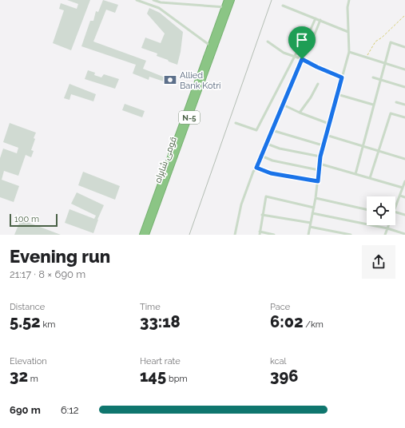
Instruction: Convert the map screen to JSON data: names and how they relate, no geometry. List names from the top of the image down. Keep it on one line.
{"streets":{"highway":["N-5","قومی شاہراہ"]},"places":{"bank":["Allied Bank Kotri"]},"scale_bar":"100 m","page":{"scale":"100 m","heading":["Evening run","21:17 · 8 × 690 m"],"stats":[["Distance","5.52 km"],["Time","33:18"],["Pace","6:02 /km"],["Elevation","32 m"],["Heart rate","145 bpm"],["kcal","396"]],"list":[{"name":"690 m","note":"6:12"}]}}
